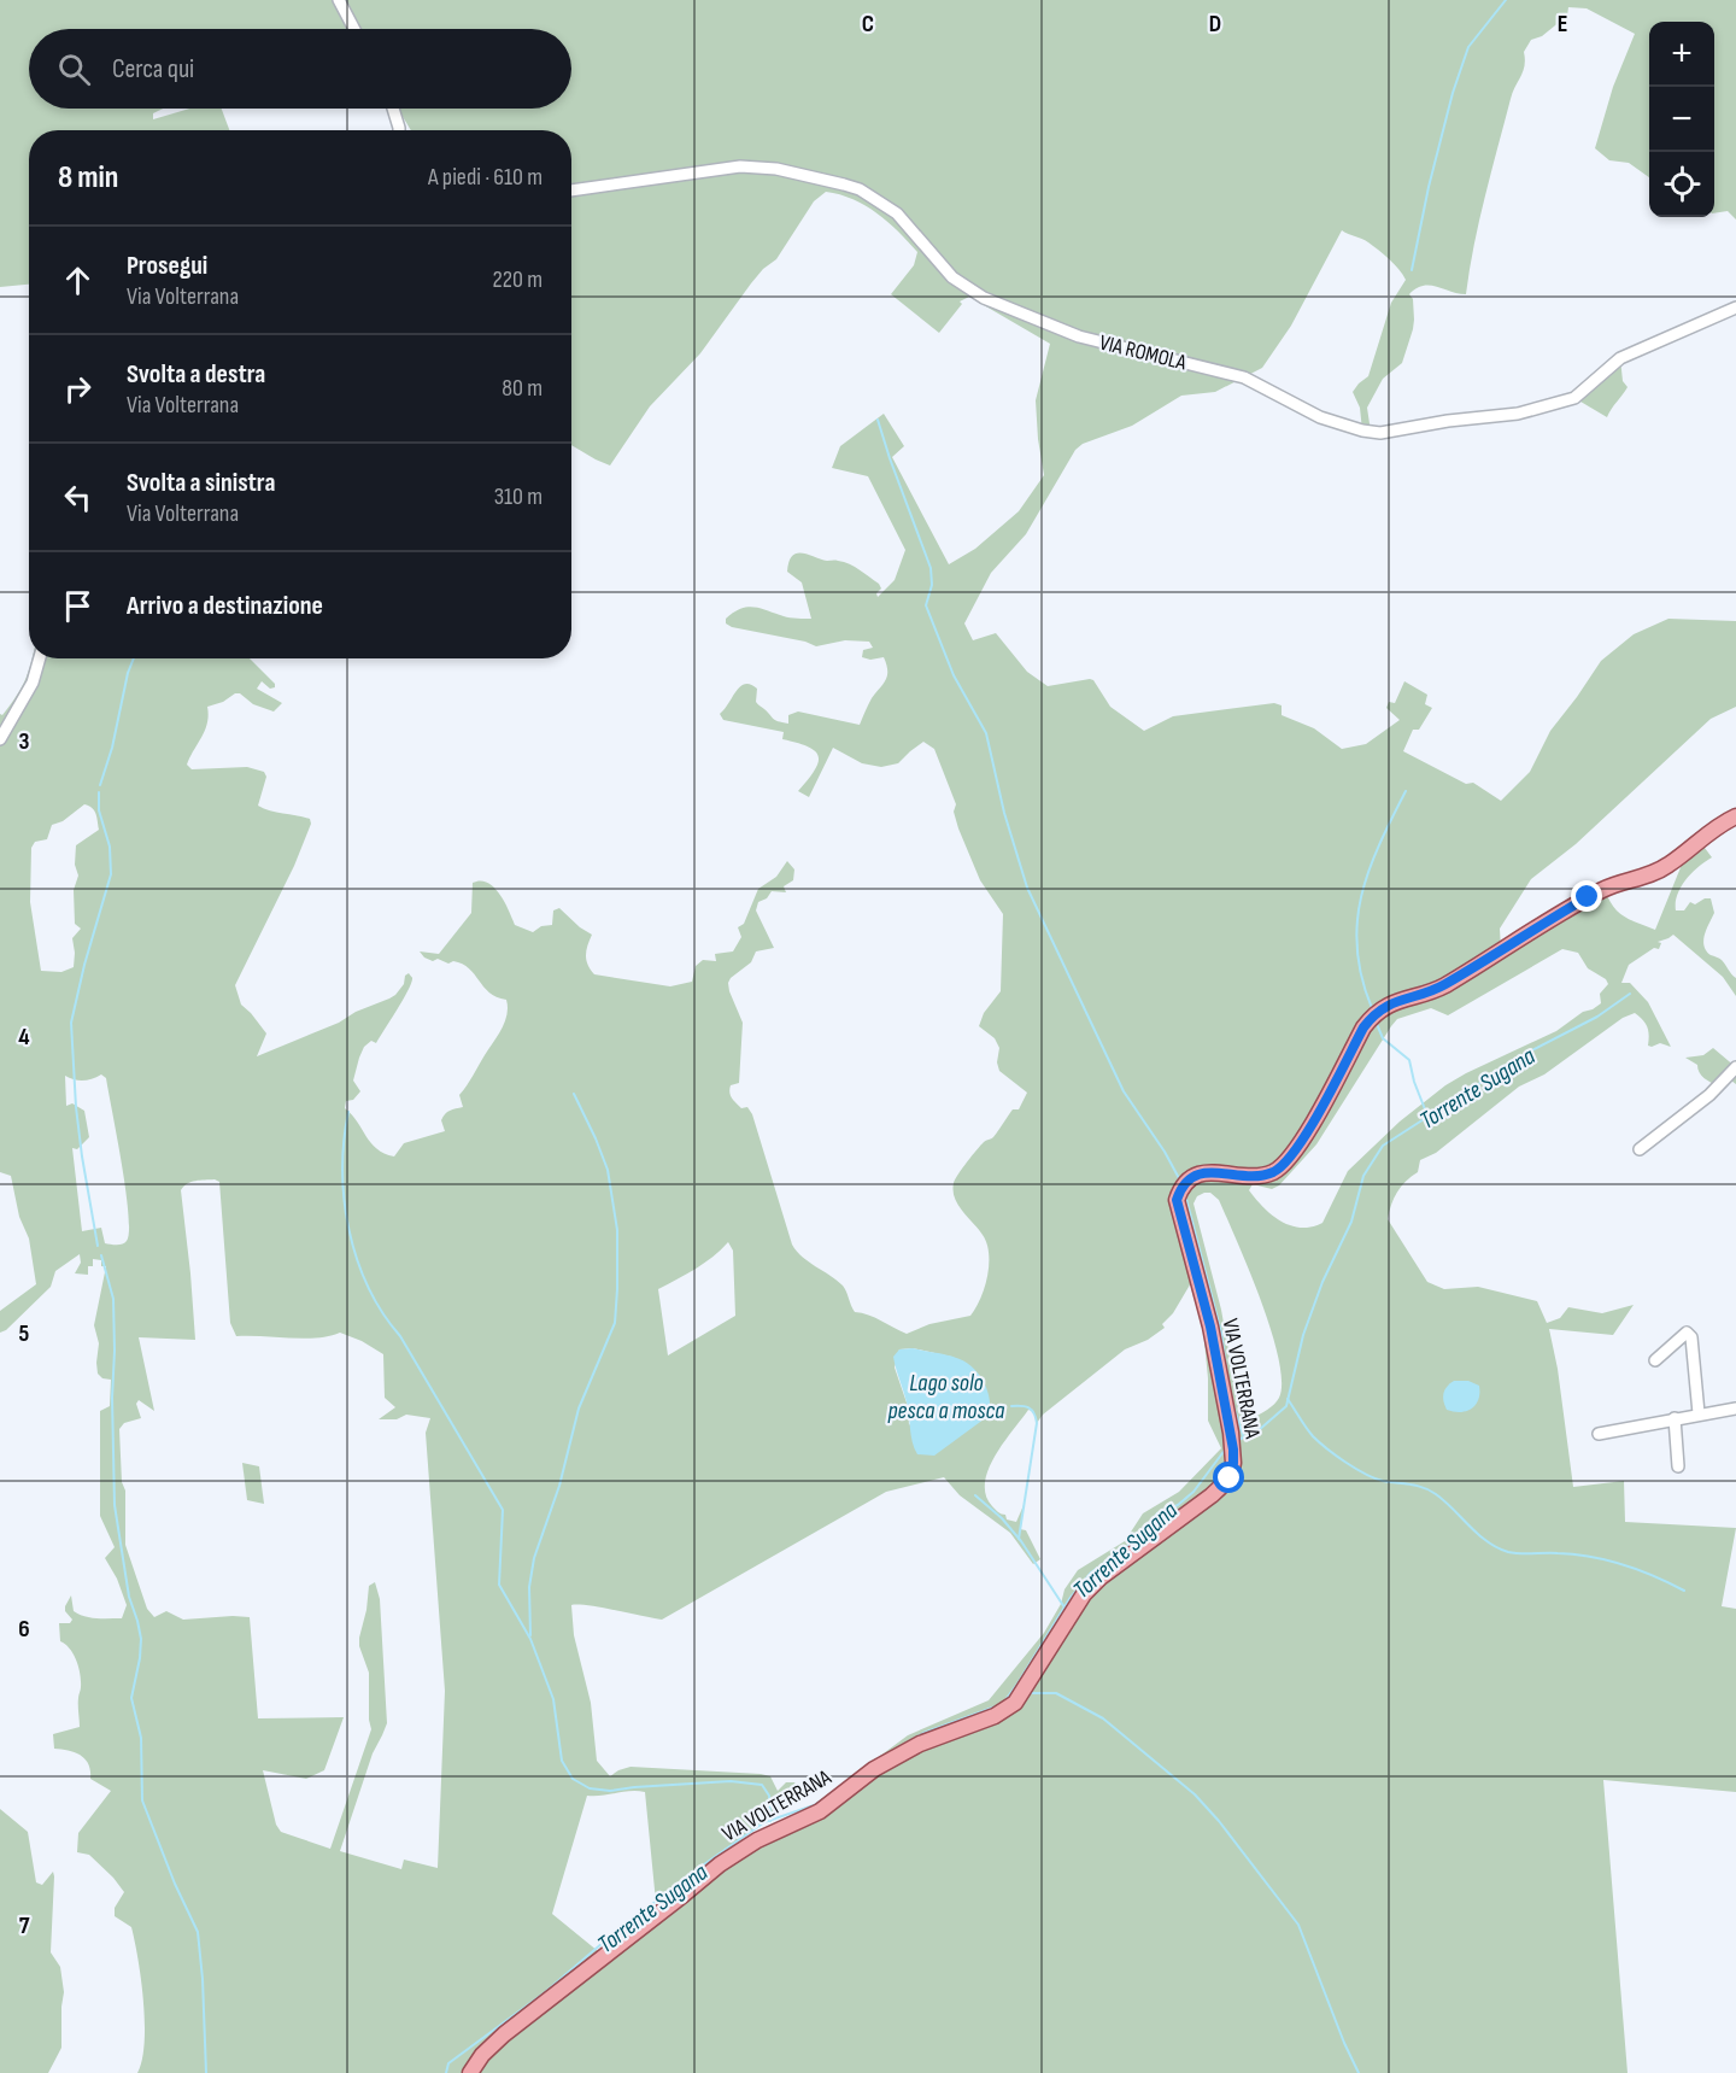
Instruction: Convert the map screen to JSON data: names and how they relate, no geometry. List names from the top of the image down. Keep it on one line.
{"streets":{"main road":["VIA VOLTERRANA"],"street":["VIA ROMOLA"]},"water":["Torrente Sugana","Lago solo pesca a mosca"],"page":{"map_buttons":["+","−"],"search":"Cerca qui","heading":["8 min","A piedi · 610 m"],"list":[["Prosegui","Via Volterrana","220 m"],["Svolta a destra","Via Volterrana","80 m"],["Svolta a sinistra","Via Volterrana","310 m"],"Arrivo a destinazione"]},"grid":{"columns":["C","D","E"],"rows":["3","4","5","6","7"]}}
